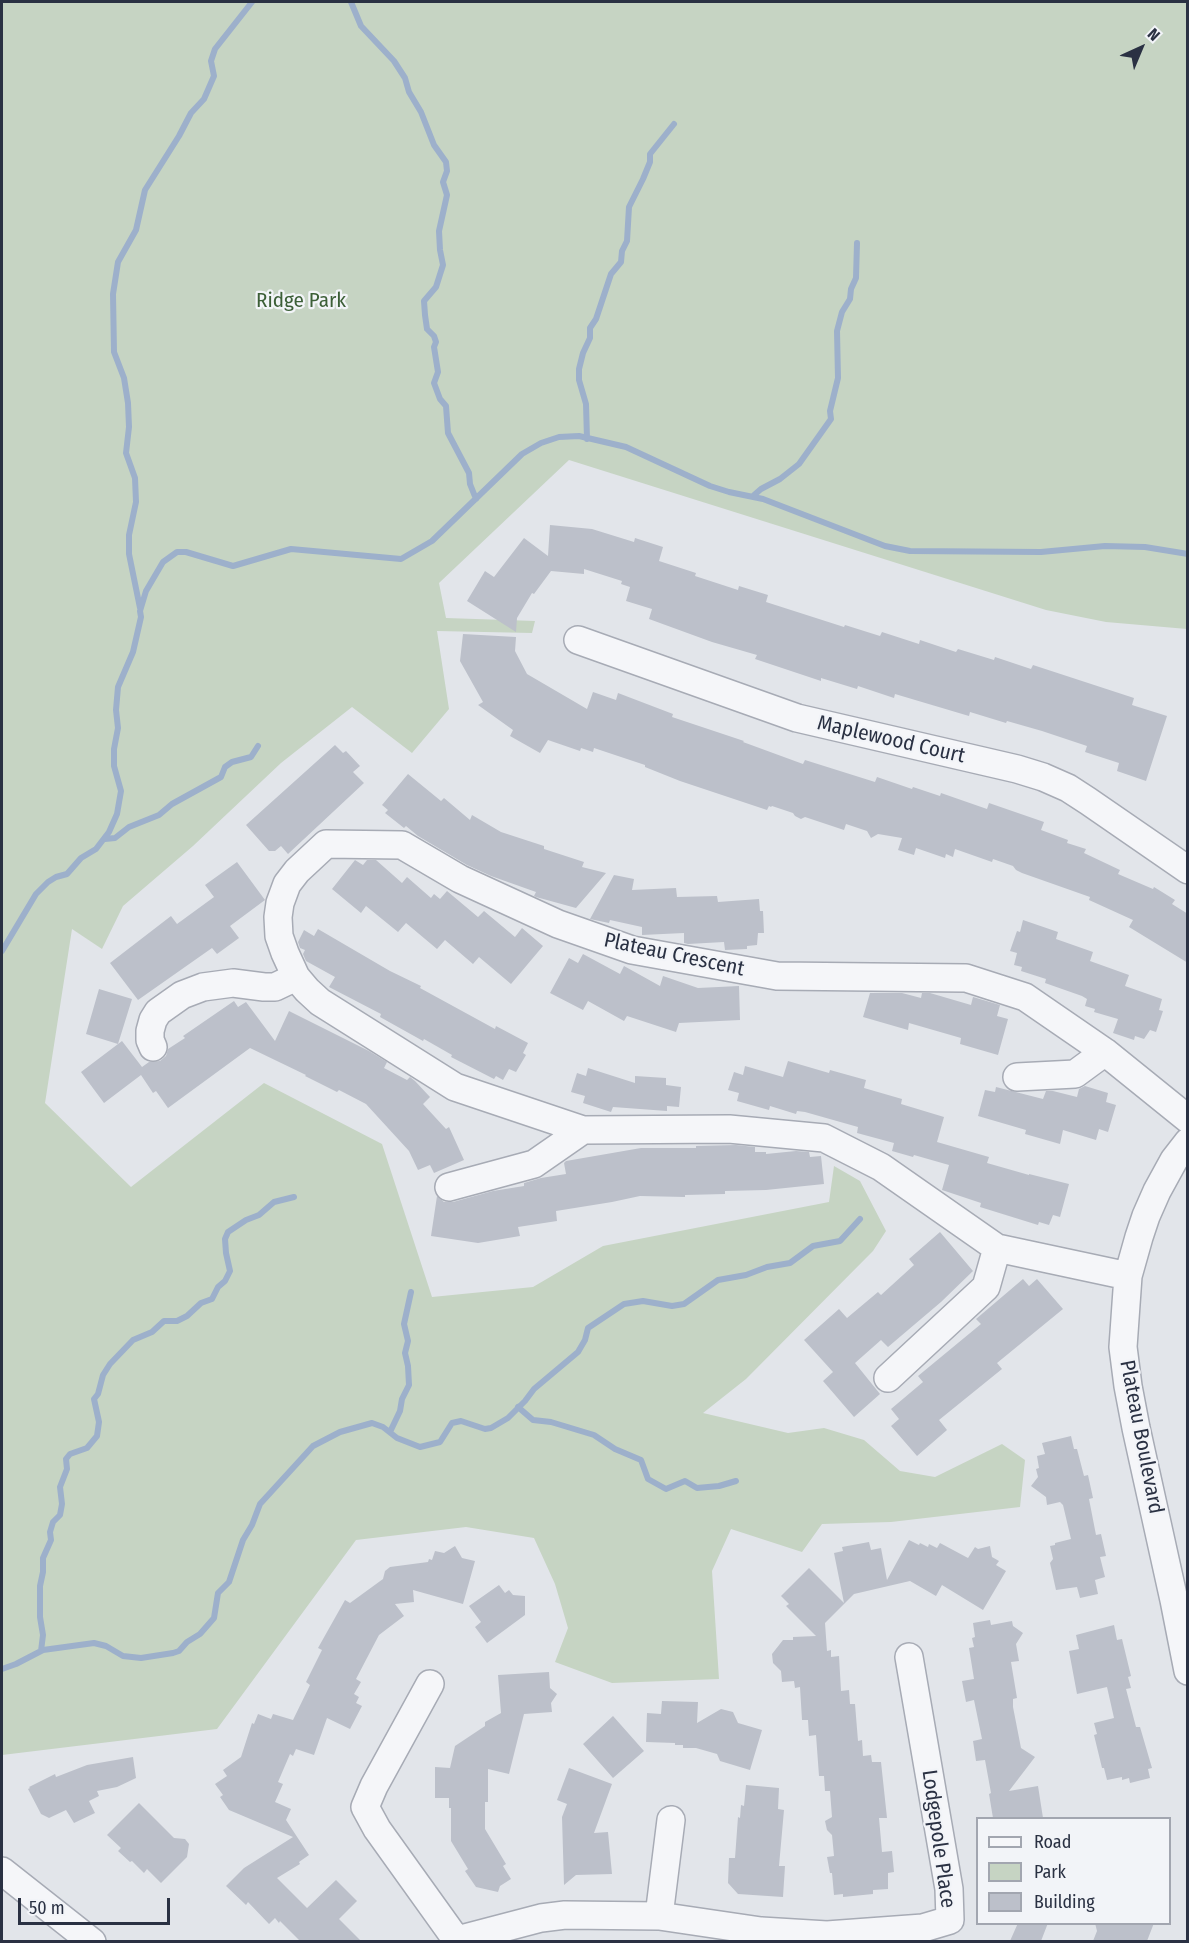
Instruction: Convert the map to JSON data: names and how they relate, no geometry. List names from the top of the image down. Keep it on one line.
{"streets":{"street":["Maplewood Court","Plateau Crescent","Plateau Boulevard","Lodgepole Place"]},"crossings":[["Plateau Crescent","Plateau Boulevard"]],"parks":["Ridge Park"],"legend":["Road","Park","Building"],"scale_bar":"50 m","north":"top right"}
